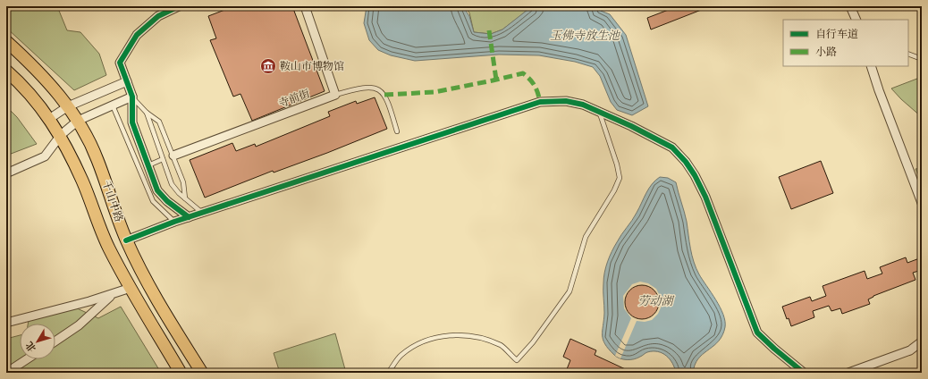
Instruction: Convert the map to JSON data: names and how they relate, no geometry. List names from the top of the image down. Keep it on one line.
{"streets":{"main road":["千山中路"],"street":["寺前街"]},"water":["玉佛寺放生池","劳动湖"],"places":{"museum":["鞍山市博物馆"]},"legend":["自行车道","小路"],"north":"bottom left"}
